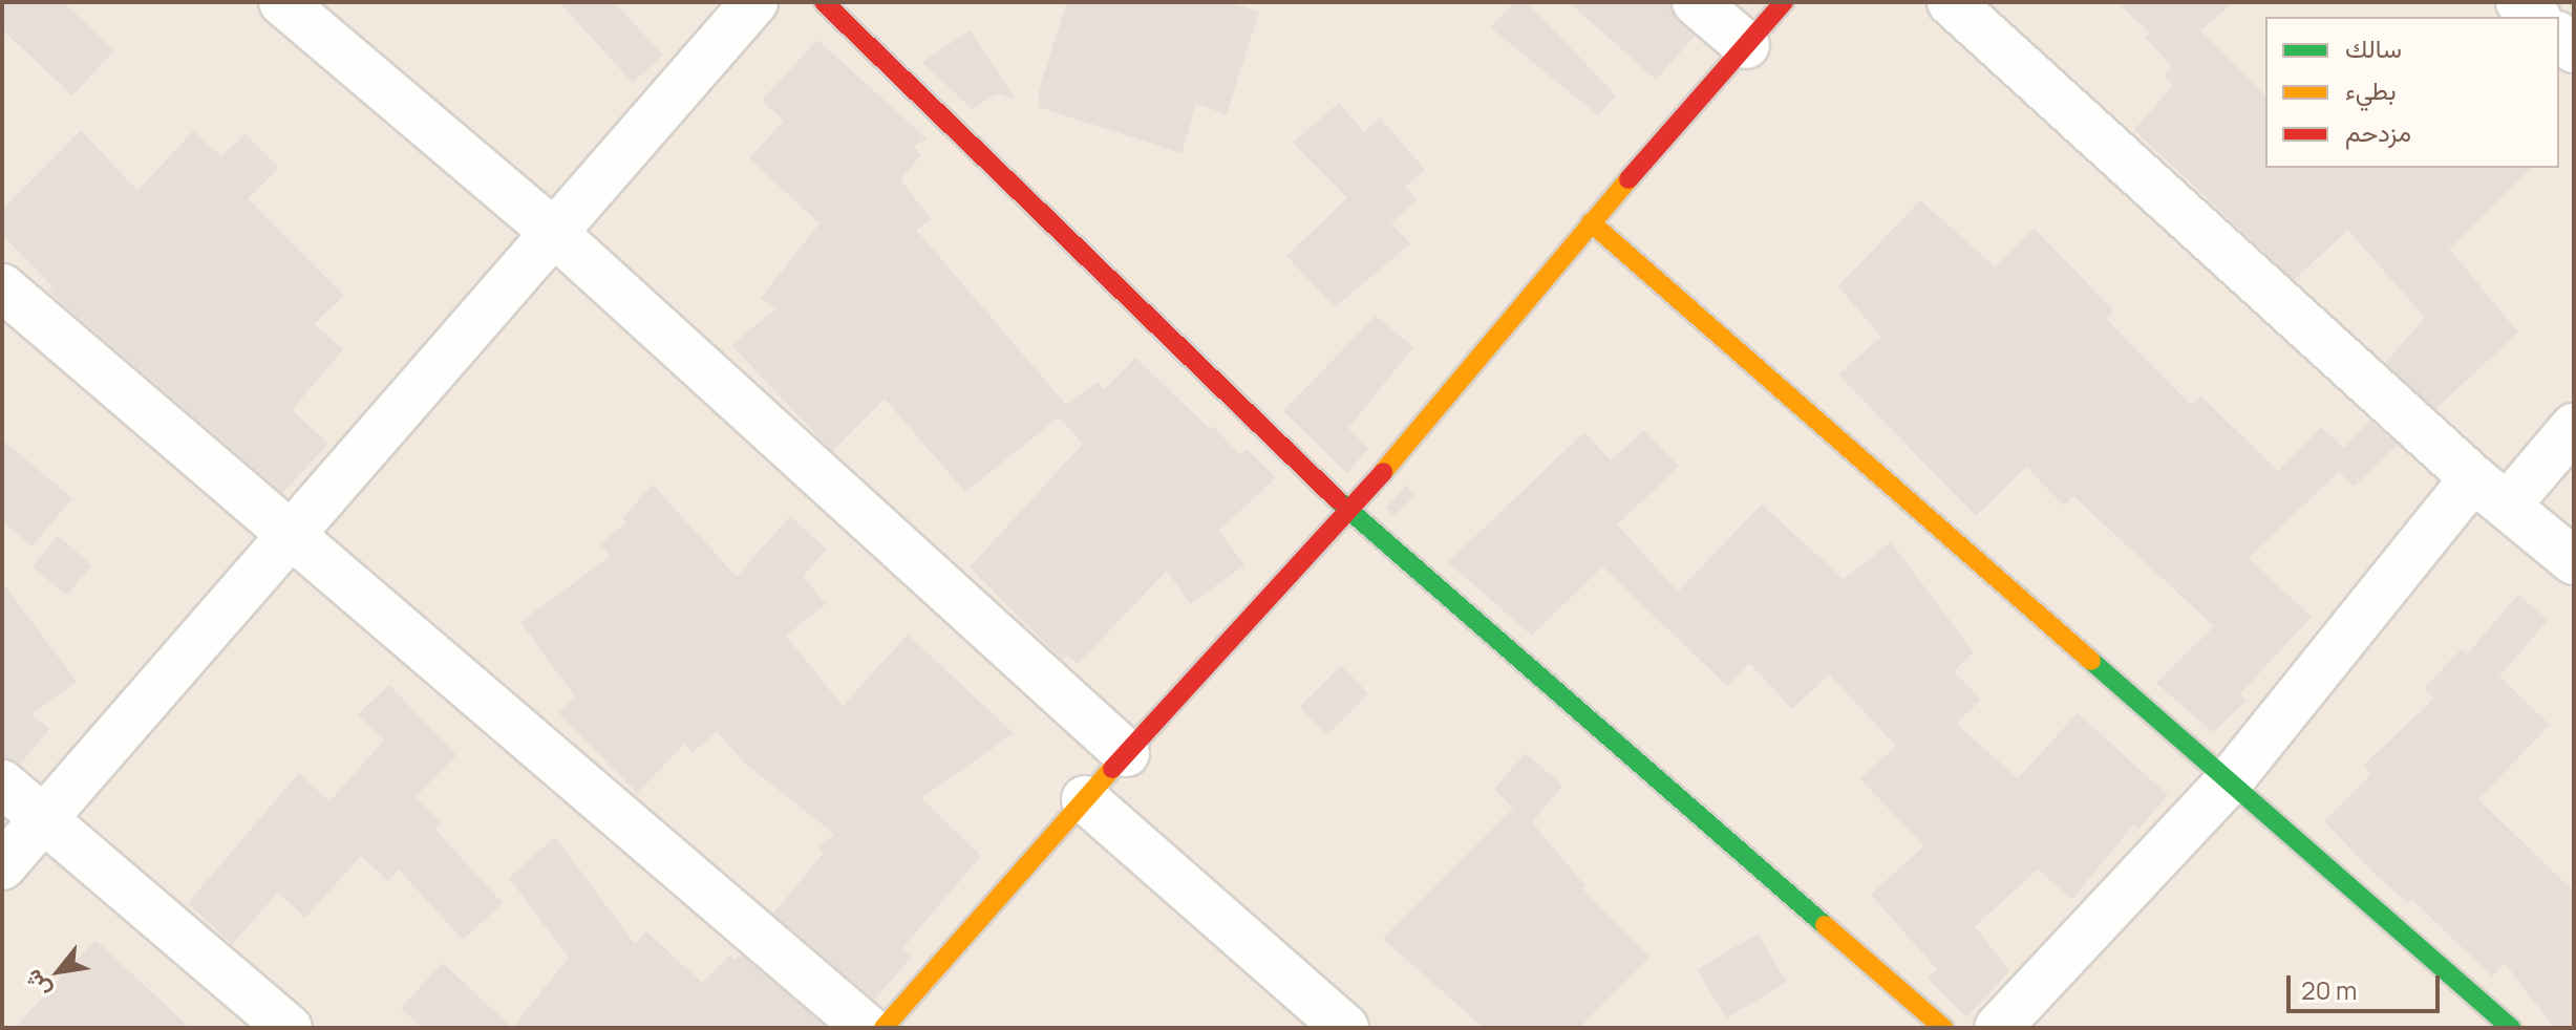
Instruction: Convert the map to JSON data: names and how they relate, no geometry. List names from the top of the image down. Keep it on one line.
{"legend":["سالك","بطيء","مزدحم"],"scale_bar":"20 m","north":"bottom left"}
